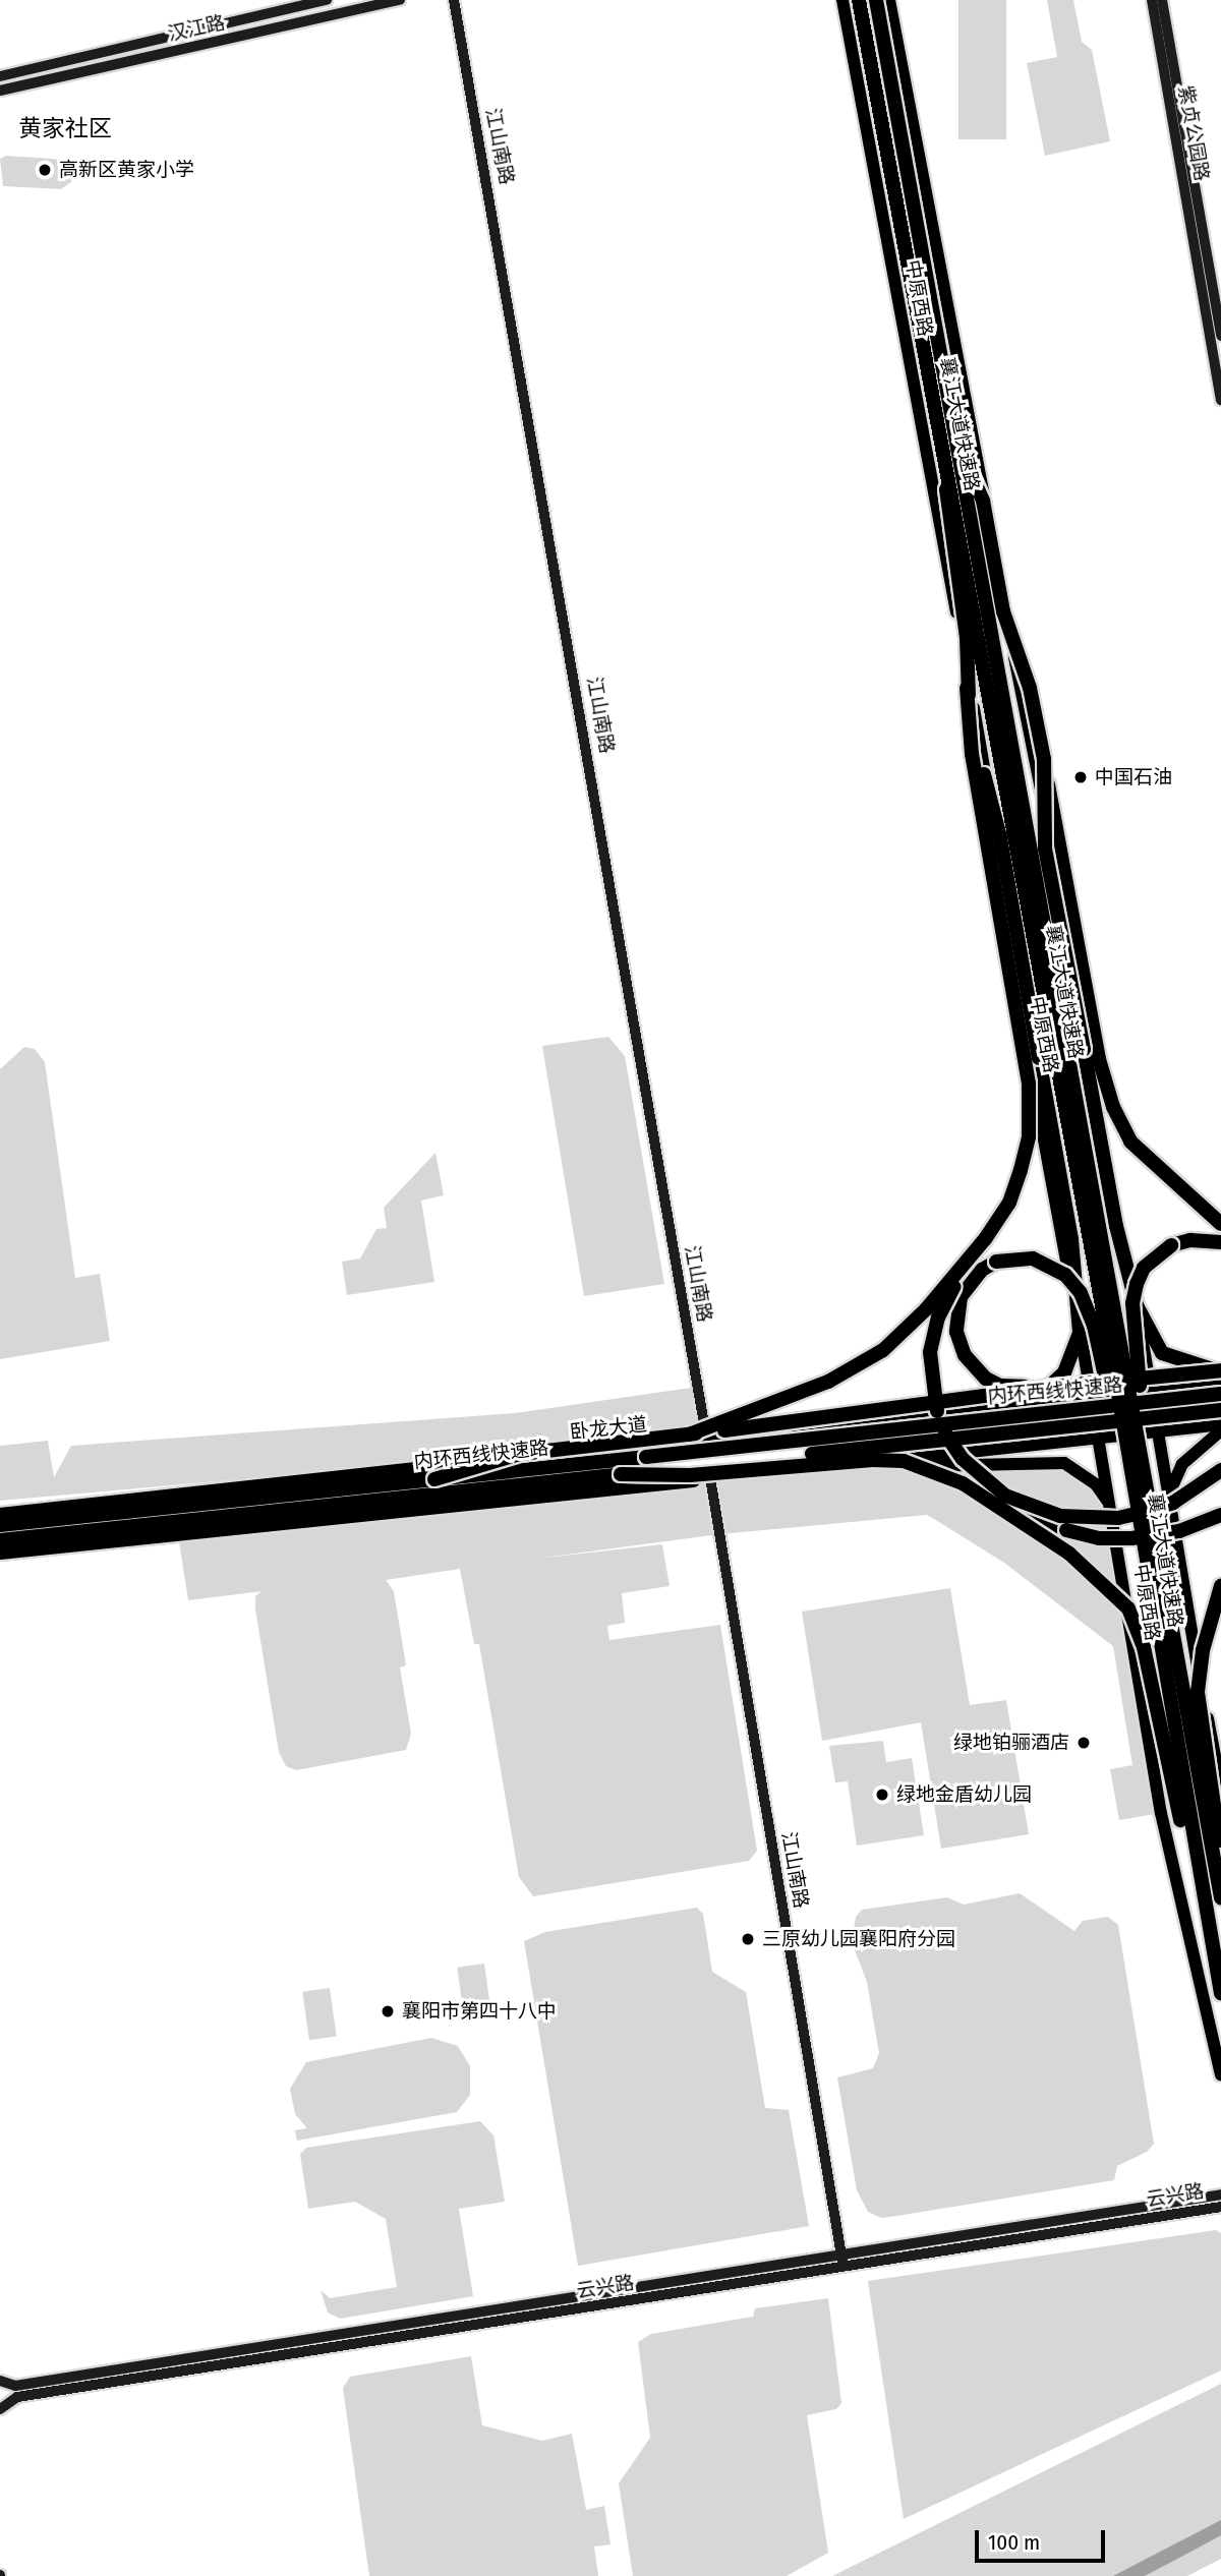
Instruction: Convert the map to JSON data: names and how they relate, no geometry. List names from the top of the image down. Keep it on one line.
{"streets":{"highway":["襄江大道快速路","内环西线快速路","卧龙大道"],"main road":["中原西路"],"street":["汉江路","紫贞公园路","江山南路","云兴路"]},"crossings":[["江山南路","卧龙大道"],["江山南路","云兴路"],["中原西路","卧龙大道"]],"districts":["黄家社区"],"places":["高新区黄家小学","中国石油","绿地铂骊酒店","绿地金盾幼儿园","三原幼儿园襄阳府分园","襄阳市第四十八中"],"scale_bar":"100 m"}
